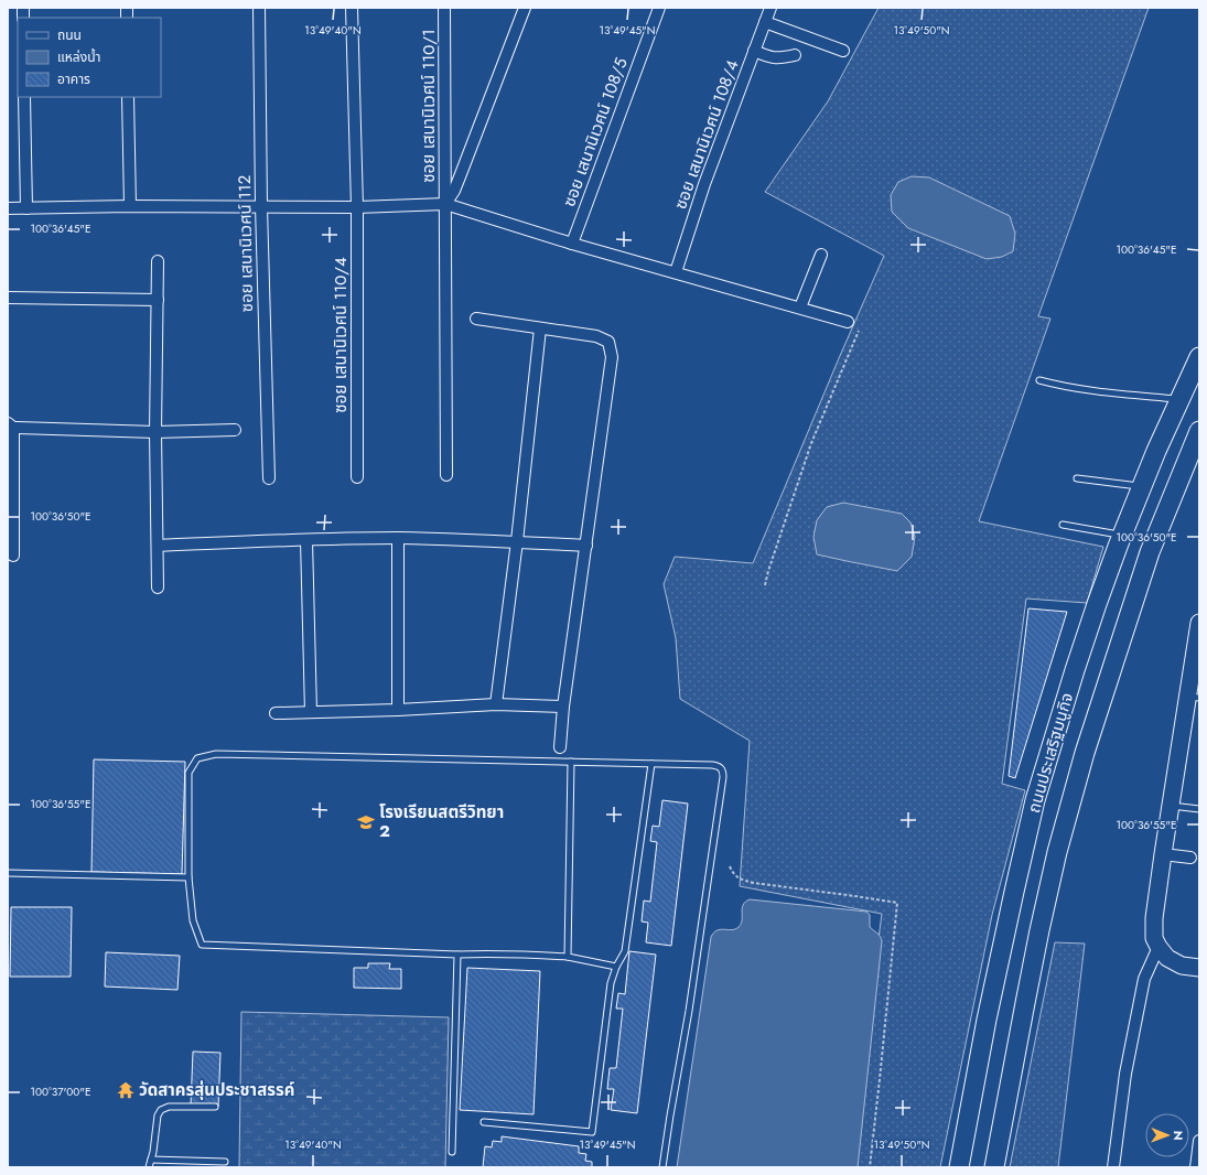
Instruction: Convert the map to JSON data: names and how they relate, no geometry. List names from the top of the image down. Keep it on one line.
{"streets":{"main road":["ถนนประเสริฐมนูกิจ"],"street":["ซอย เสนานิเวศน์ 110/1","ซอย เสนานิเวศน์ 108/5","ซอย เสนานิเวศน์ 108/4","ซอย เสนานิเวศน์ 112","ซอย เสนานิเวศน์ 110/4"]},"places":{"school or university":["โรงเรียนสตรีวิทยา 2"],"temple":["วัดสาครสุ่นประชาสรรค์"]},"legend":["ถนน","แหล่งน้ำ","อาคาร"],"north":"right","coordinates":["13°49'40\"N","13°49'45\"N","13°49'50\"N","100°36'45\"E","100°36'50\"E","100°36'55\"E","100°37'00\"E"]}
